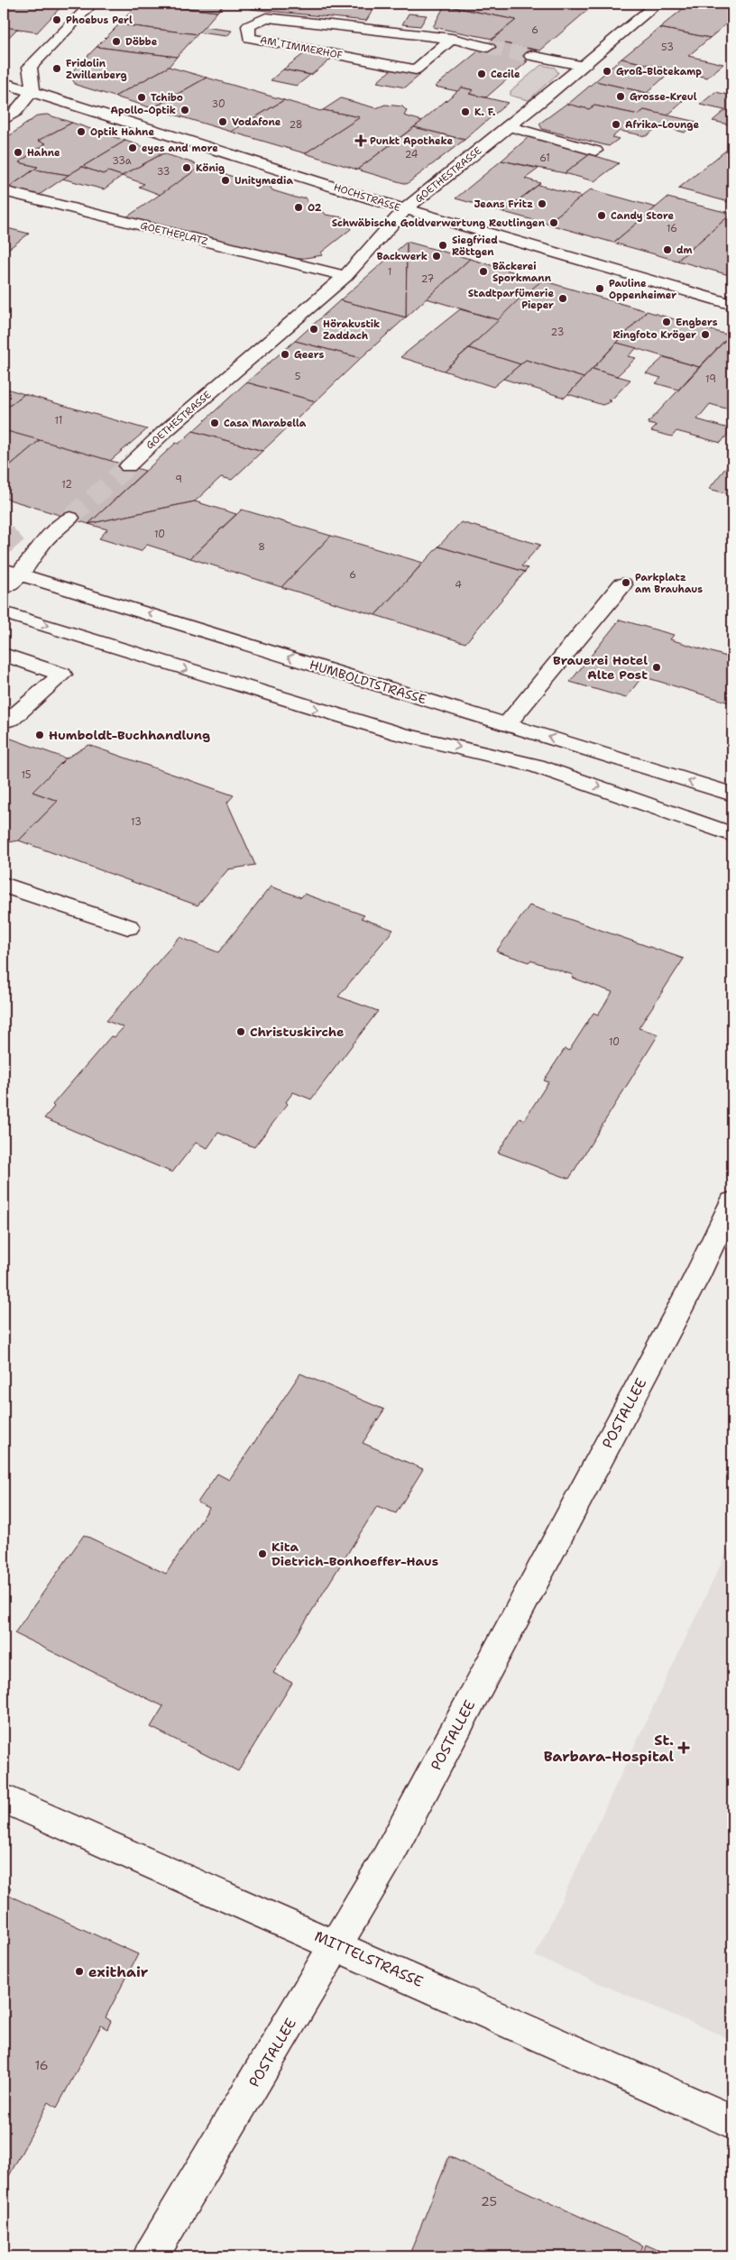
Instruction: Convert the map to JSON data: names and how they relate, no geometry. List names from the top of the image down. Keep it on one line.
{"streets":{"street":["AM TIMMERHOF","GOETHESTRASSE","HOCHSTRASSE","GOETHEPLATZ","HUMBOLDTSTRASSE","POSTALLEE","MITTELSTRASSE"]},"crossings":[["GOETHESTRASSE","HOCHSTRASSE"],["GOETHESTRASSE","GOETHEPLATZ"],["POSTALLEE","MITTELSTRASSE"]],"places":{"other":["Phoebus Perl","Döbbe","Fridolin Zwillenberg","Groß-Blotekamp","Cecile","Grosse-Kreul","Tchibo","Apollo-Optik","K. F.","Vodafone","Afrika-Lounge","Optik Hahne","eyes and more","Hahne","König","Unitymedia","Jeans Fritz","O2","Candy Store","Schwäbische Goldverwertung Reutlingen","Siegfried Röttgen","dm","Backwerk","Bäckerei Sporkmann","Pauline Oppenheimer","Stadtparfümerie Pieper","Engbers","Hörakustik Zaddach","Ringfoto Kröger","Geers","Casa Marabella","Parkplatz am Brauhaus","Brauerei Hotel Alte Post","Humboldt-Buchhandlung","Christuskirche","Kita Dietrich-Bonhoeffer-Haus","exithair"],"health":["Punkt Apotheke","St. Barbara-Hospital"]},"house_numbers":["6","53","30","28","24","61","33a","33","16","1","27","23","5","19","11","9","12","10","8","6","4","15","13","10","16","25"]}
